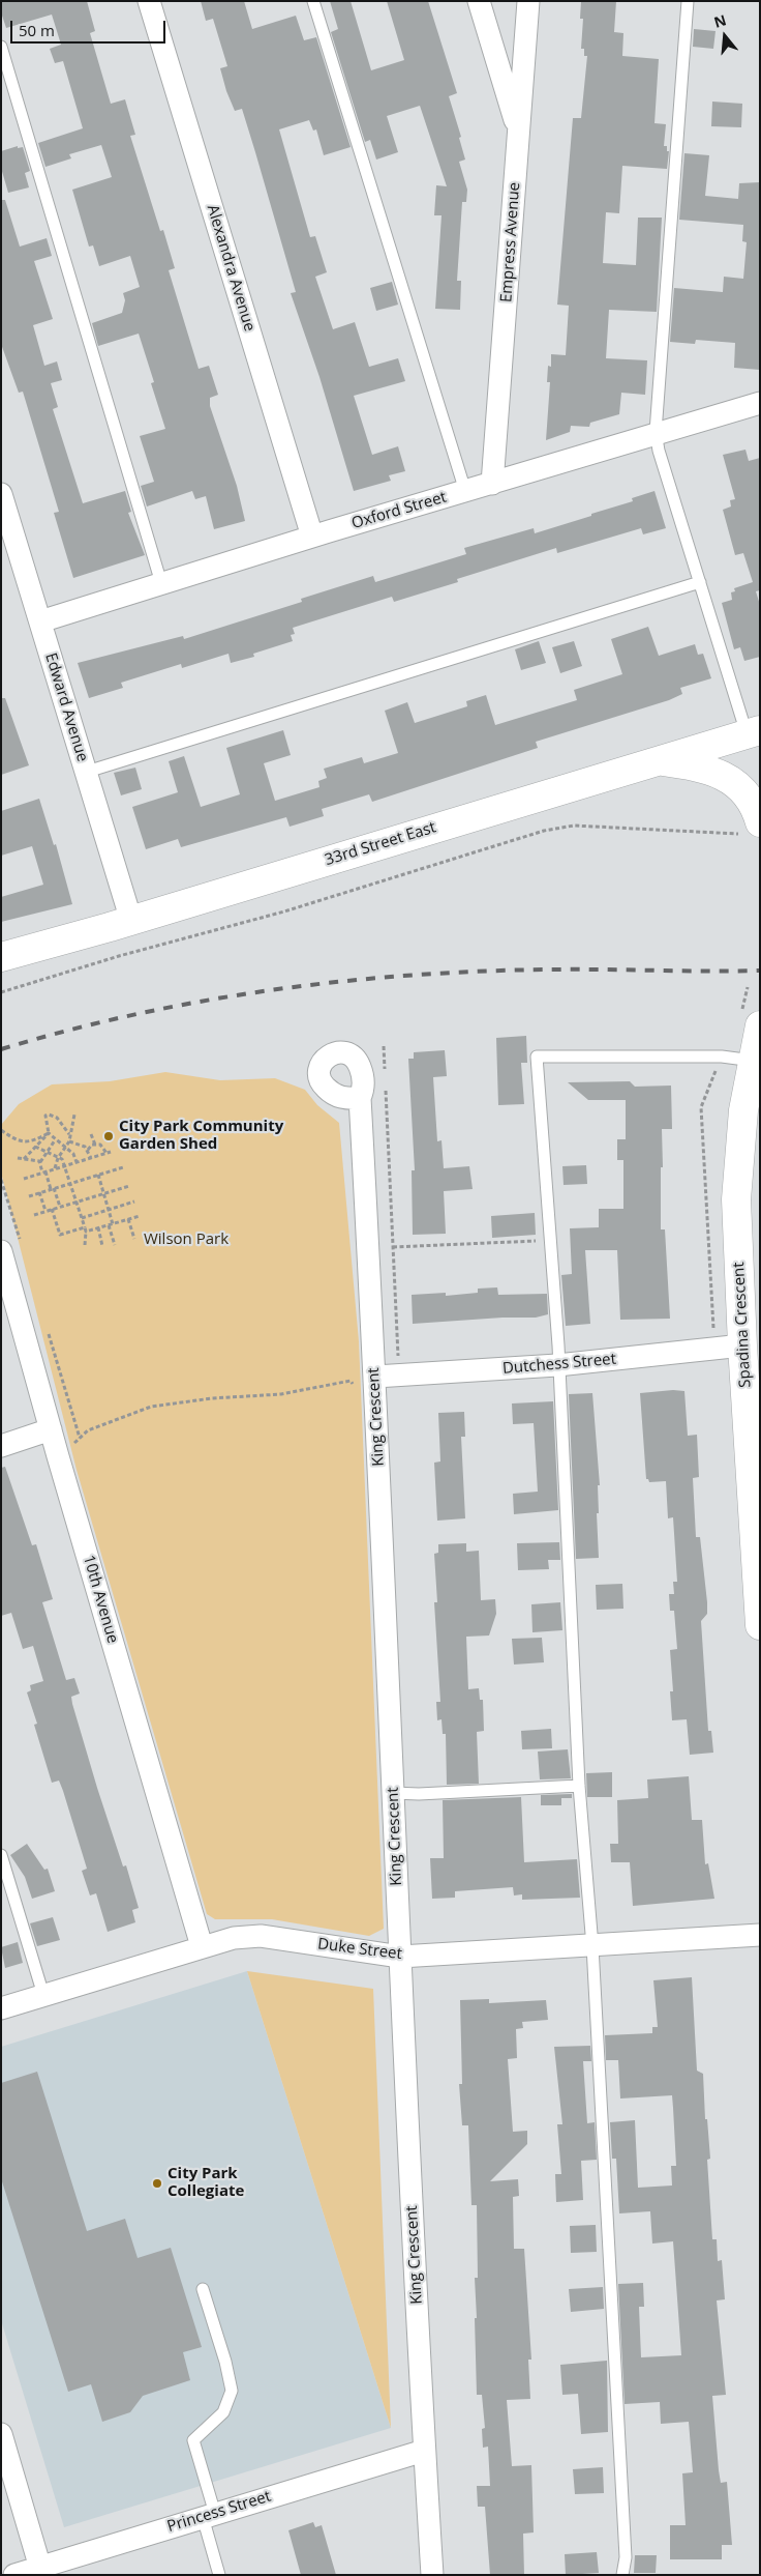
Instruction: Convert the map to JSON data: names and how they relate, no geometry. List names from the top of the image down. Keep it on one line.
{"streets":{"street":["Empress Avenue","Alexandra Avenue","Oxford Street","Edward Avenue","33rd Street East","Spadina Crescent","Dutchess Street","King Crescent","10th Avenue","Duke Street","Princess Street"]},"crossings":[["Empress Avenue","Oxford Street"],["Alexandra Avenue","Oxford Street"],["Oxford Street","Edward Avenue"],["Edward Avenue","33rd Street East"],["Spadina Crescent","Dutchess Street"],["Dutchess Street","King Crescent"],["King Crescent","Duke Street"],["King Crescent","Princess Street"],["10th Avenue","Duke Street"]],"parks":["Wilson Park"],"places":["City Park Community Garden Shed","City Park Collegiate"],"scale_bar":"50 m","north":"top"}
